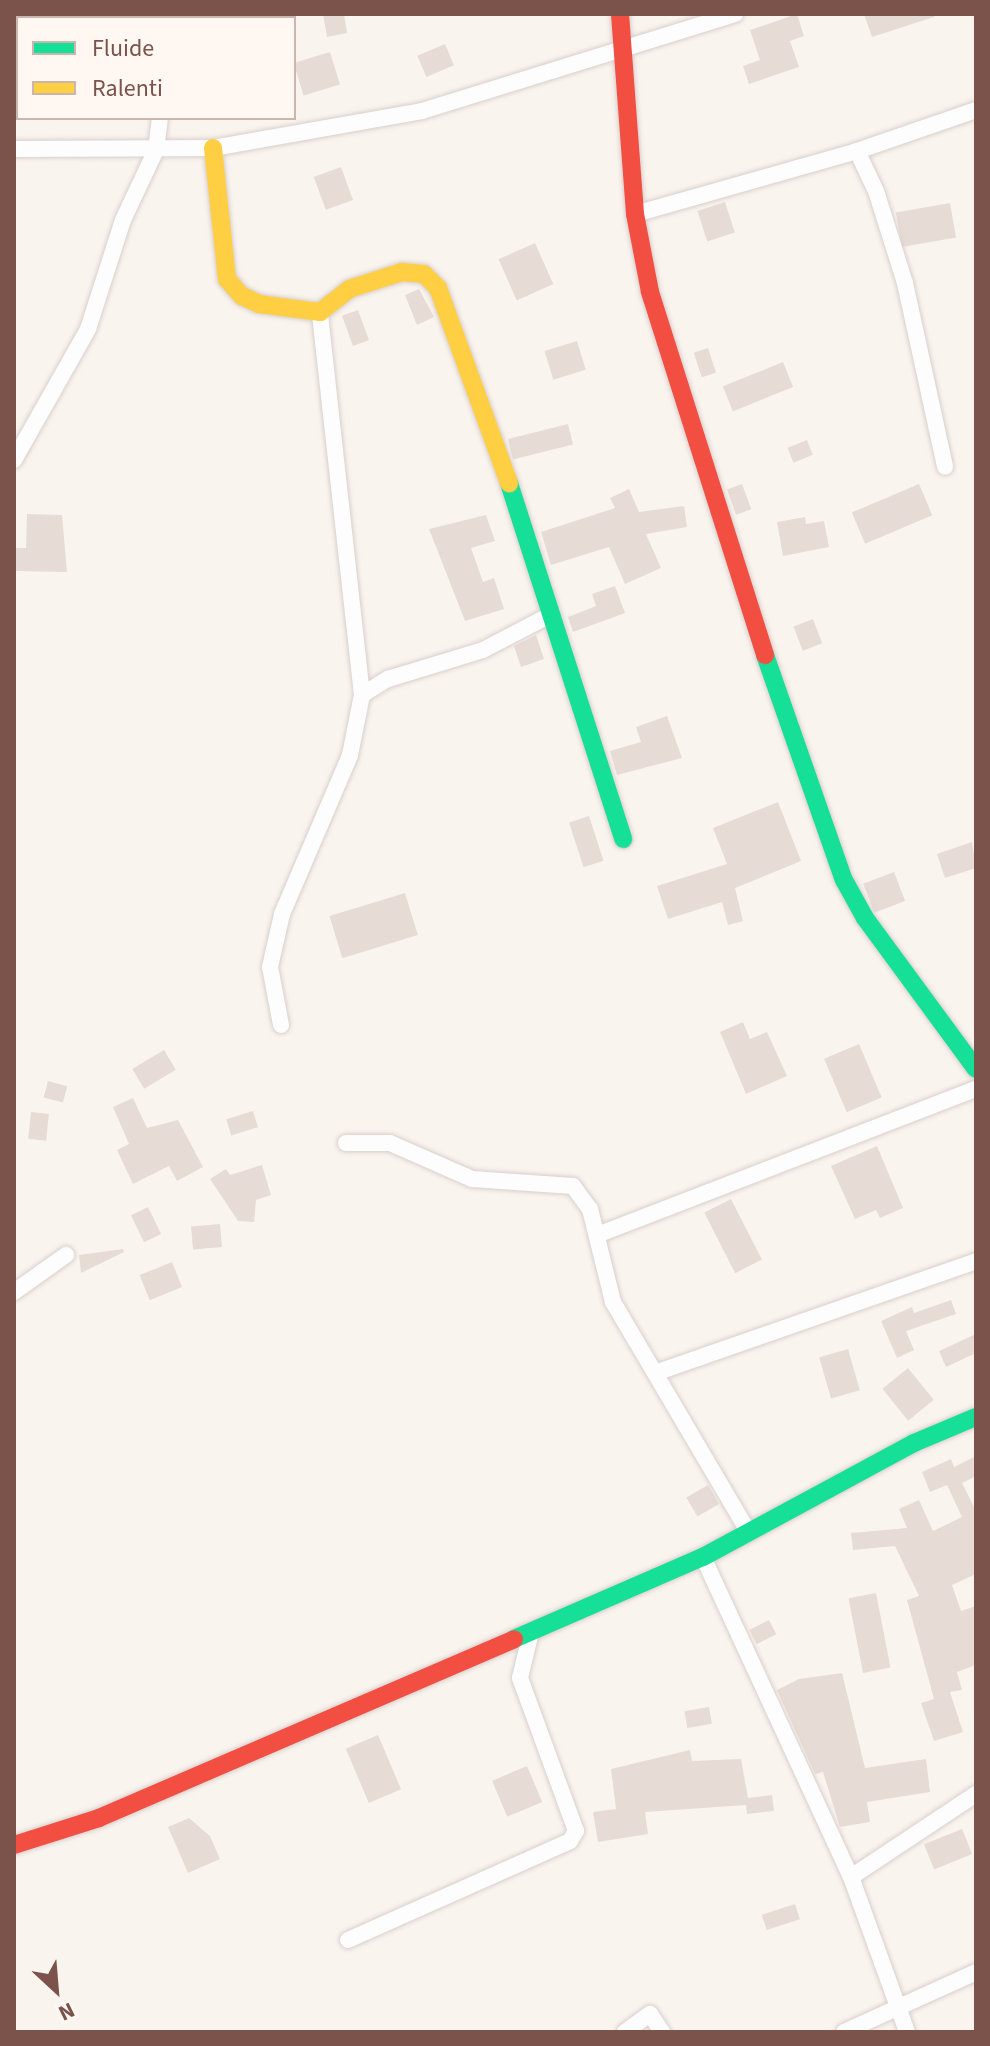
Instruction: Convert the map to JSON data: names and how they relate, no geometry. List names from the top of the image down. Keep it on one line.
{"legend":["Fluide","Ralenti"],"north":"bottom right"}
